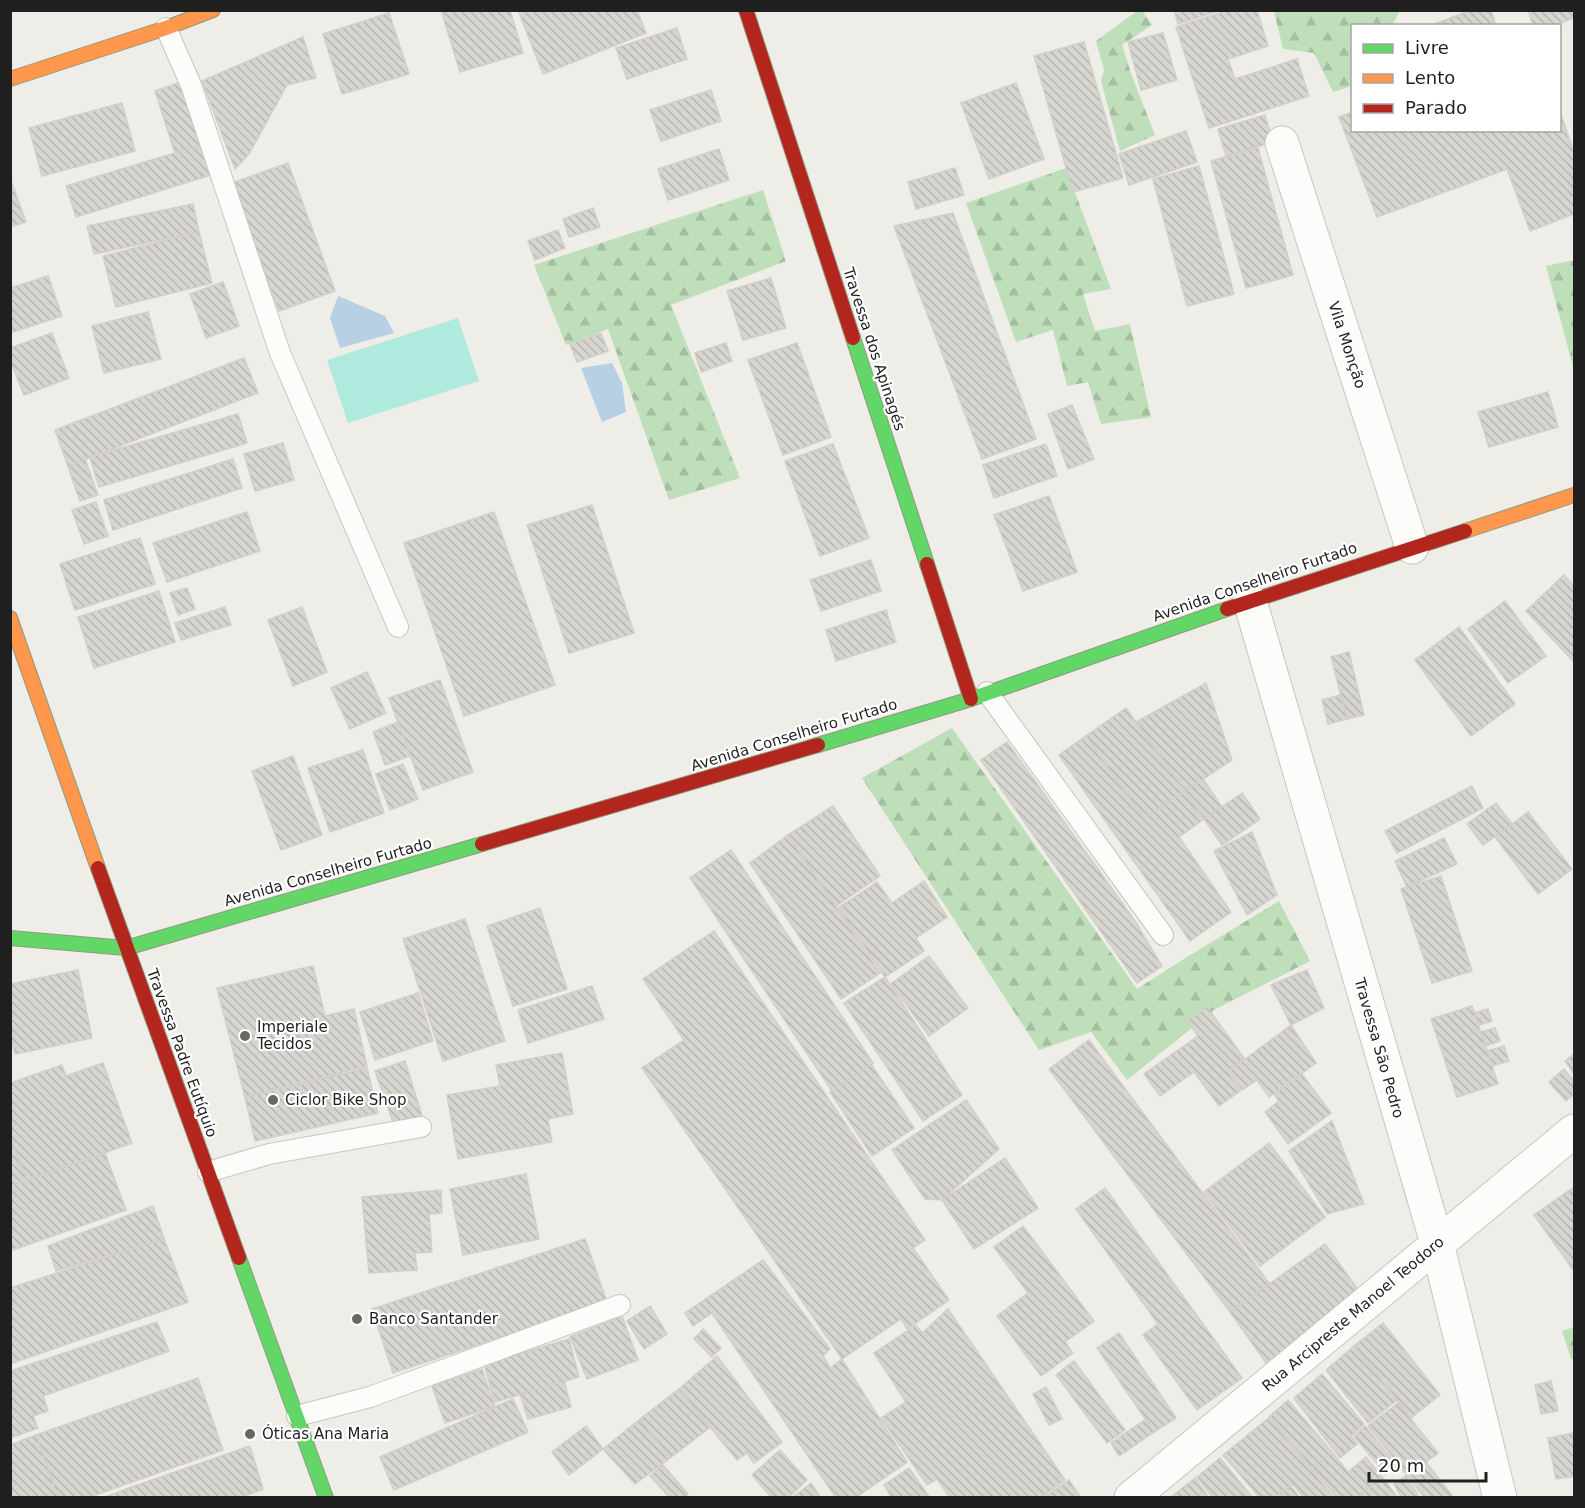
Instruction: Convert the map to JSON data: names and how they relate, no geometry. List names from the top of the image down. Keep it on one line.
{"streets":{"main road":["Travessa dos Apinagés","Avenida Conselheiro Furtado","Travessa Padre Eutíquio"],"street":["Vila Monção","Travessa São Pedro","Rua Arcipreste Manoel Teodoro"]},"crossings":[["Vila Monção","Avenida Conselheiro Furtado"],["Travessa dos Apinagés","Avenida Conselheiro Furtado"],["Avenida Conselheiro Furtado","Travessa São Pedro"],["Avenida Conselheiro Furtado","Travessa Padre Eutíquio"],["Travessa São Pedro","Rua Arcipreste Manoel Teodoro"]],"places":["Imperiale Tecidos","Ciclor Bike Shop","Banco Santander","Óticas Ana Maria"],"legend":["Livre","Lento","Parado"],"scale_bar":"20 m"}
